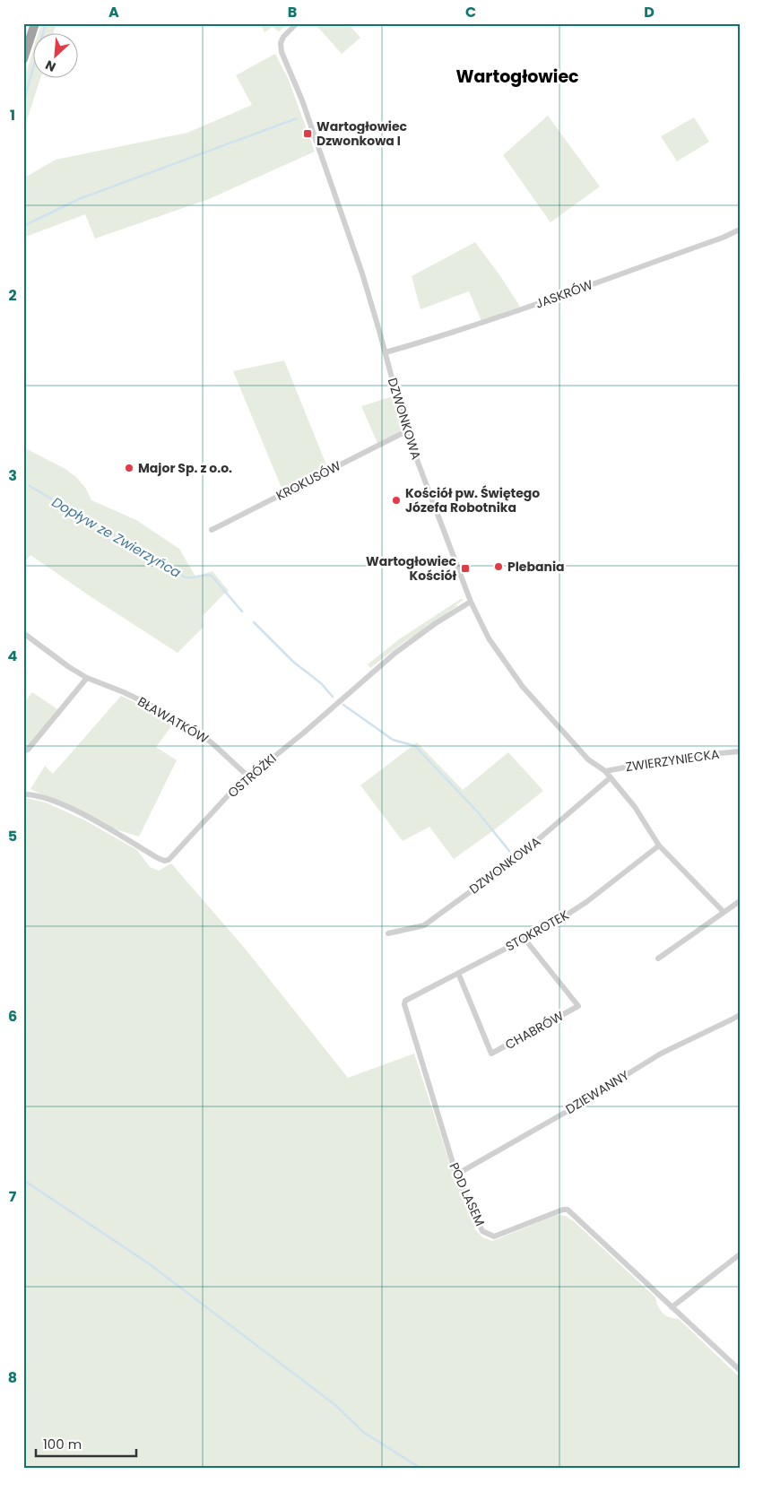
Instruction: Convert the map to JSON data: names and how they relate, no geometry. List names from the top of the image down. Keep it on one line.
{"streets":{"street":["JASKRÓW","DZWONKOWA","KROKUSÓW","BŁAWATKÓW","ZWIERZYNIECKA","OSTRÓŻKI","STOKROTEK","CHABRÓW","DZIEWANNY","POD LASEM"]},"crossings":[["JASKRÓW","DZWONKOWA"],["DZWONKOWA","KROKUSÓW"],["DZWONKOWA","ZWIERZYNIECKA"],["DZWONKOWA","OSTRÓŻKI"],["DZWONKOWA","STOKROTEK"],["BŁAWATKÓW","OSTRÓŻKI"],["STOKROTEK","CHABRÓW"],["STOKROTEK","POD LASEM"],["DZIEWANNY","POD LASEM"]],"districts":["Wartogłowiec"],"water":["Dopływ ze Zwierzyńca"],"places":{"transit":["Wartogłowiec Dzwonkowa I","Wartogłowiec Kościół"],"other":["Major Sp. z o.o.","Kościół pw. Świętego Józefa Robotnika","Plebania"]},"scale_bar":"100 m","north":"bottom left","grid":{"columns":["A","B","C","D"],"rows":["1","2","3","4","5","6","7","8"]}}
